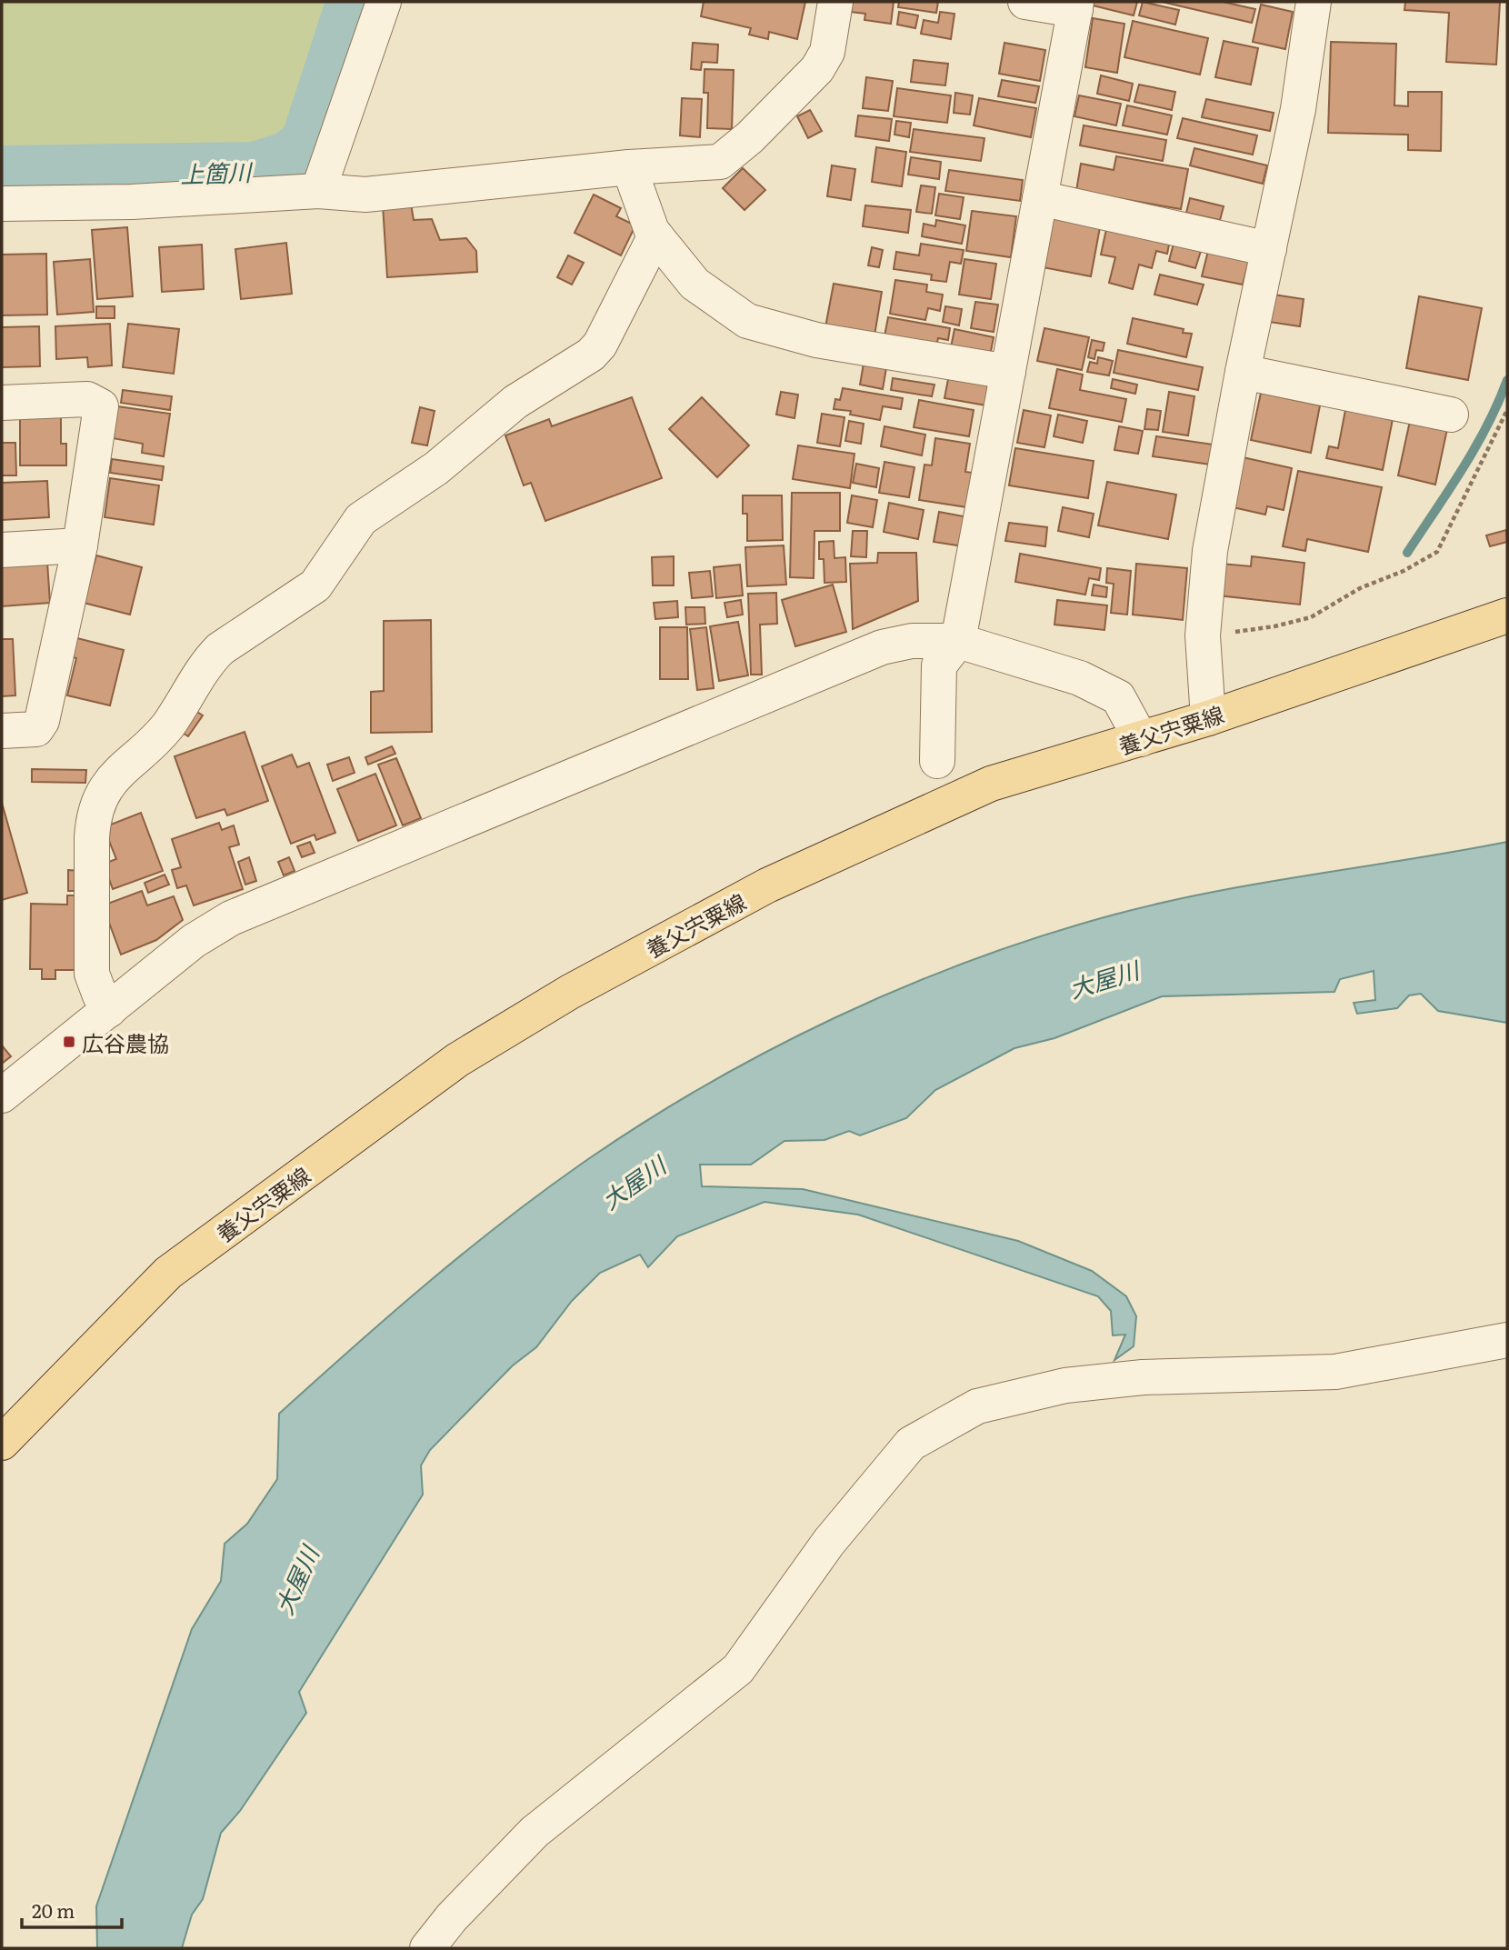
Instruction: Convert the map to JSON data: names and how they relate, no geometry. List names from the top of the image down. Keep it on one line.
{"streets":{"main road":["養父宍粟線"]},"water":["上箇川","大屋川"],"places":{"transit":["広谷農協"]},"scale_bar":"20 m"}
